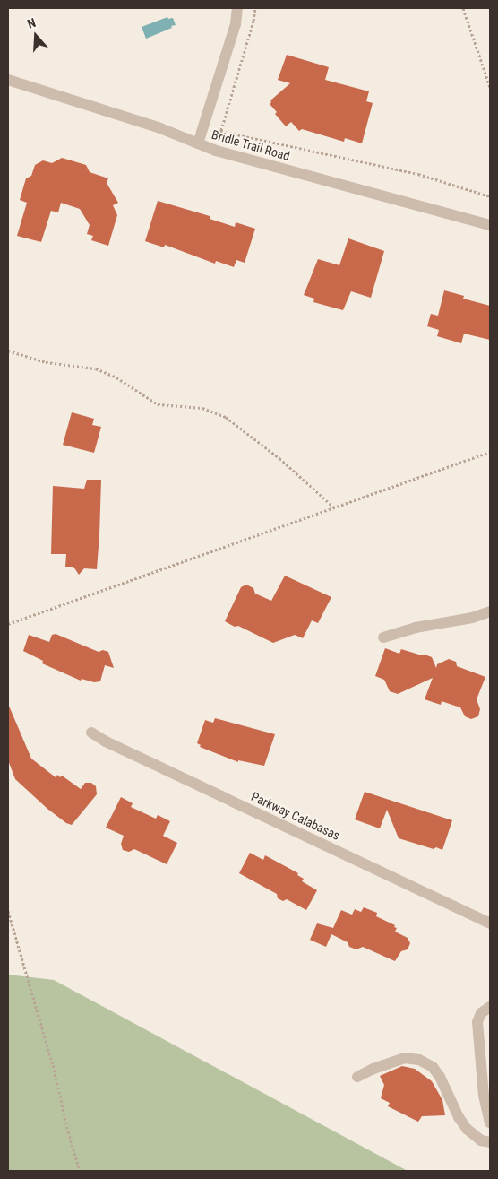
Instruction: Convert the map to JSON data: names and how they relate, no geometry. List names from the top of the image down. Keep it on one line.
{"streets":{"street":["Bridle Trail Road","Parkway Calabasas"]},"north":"top"}
